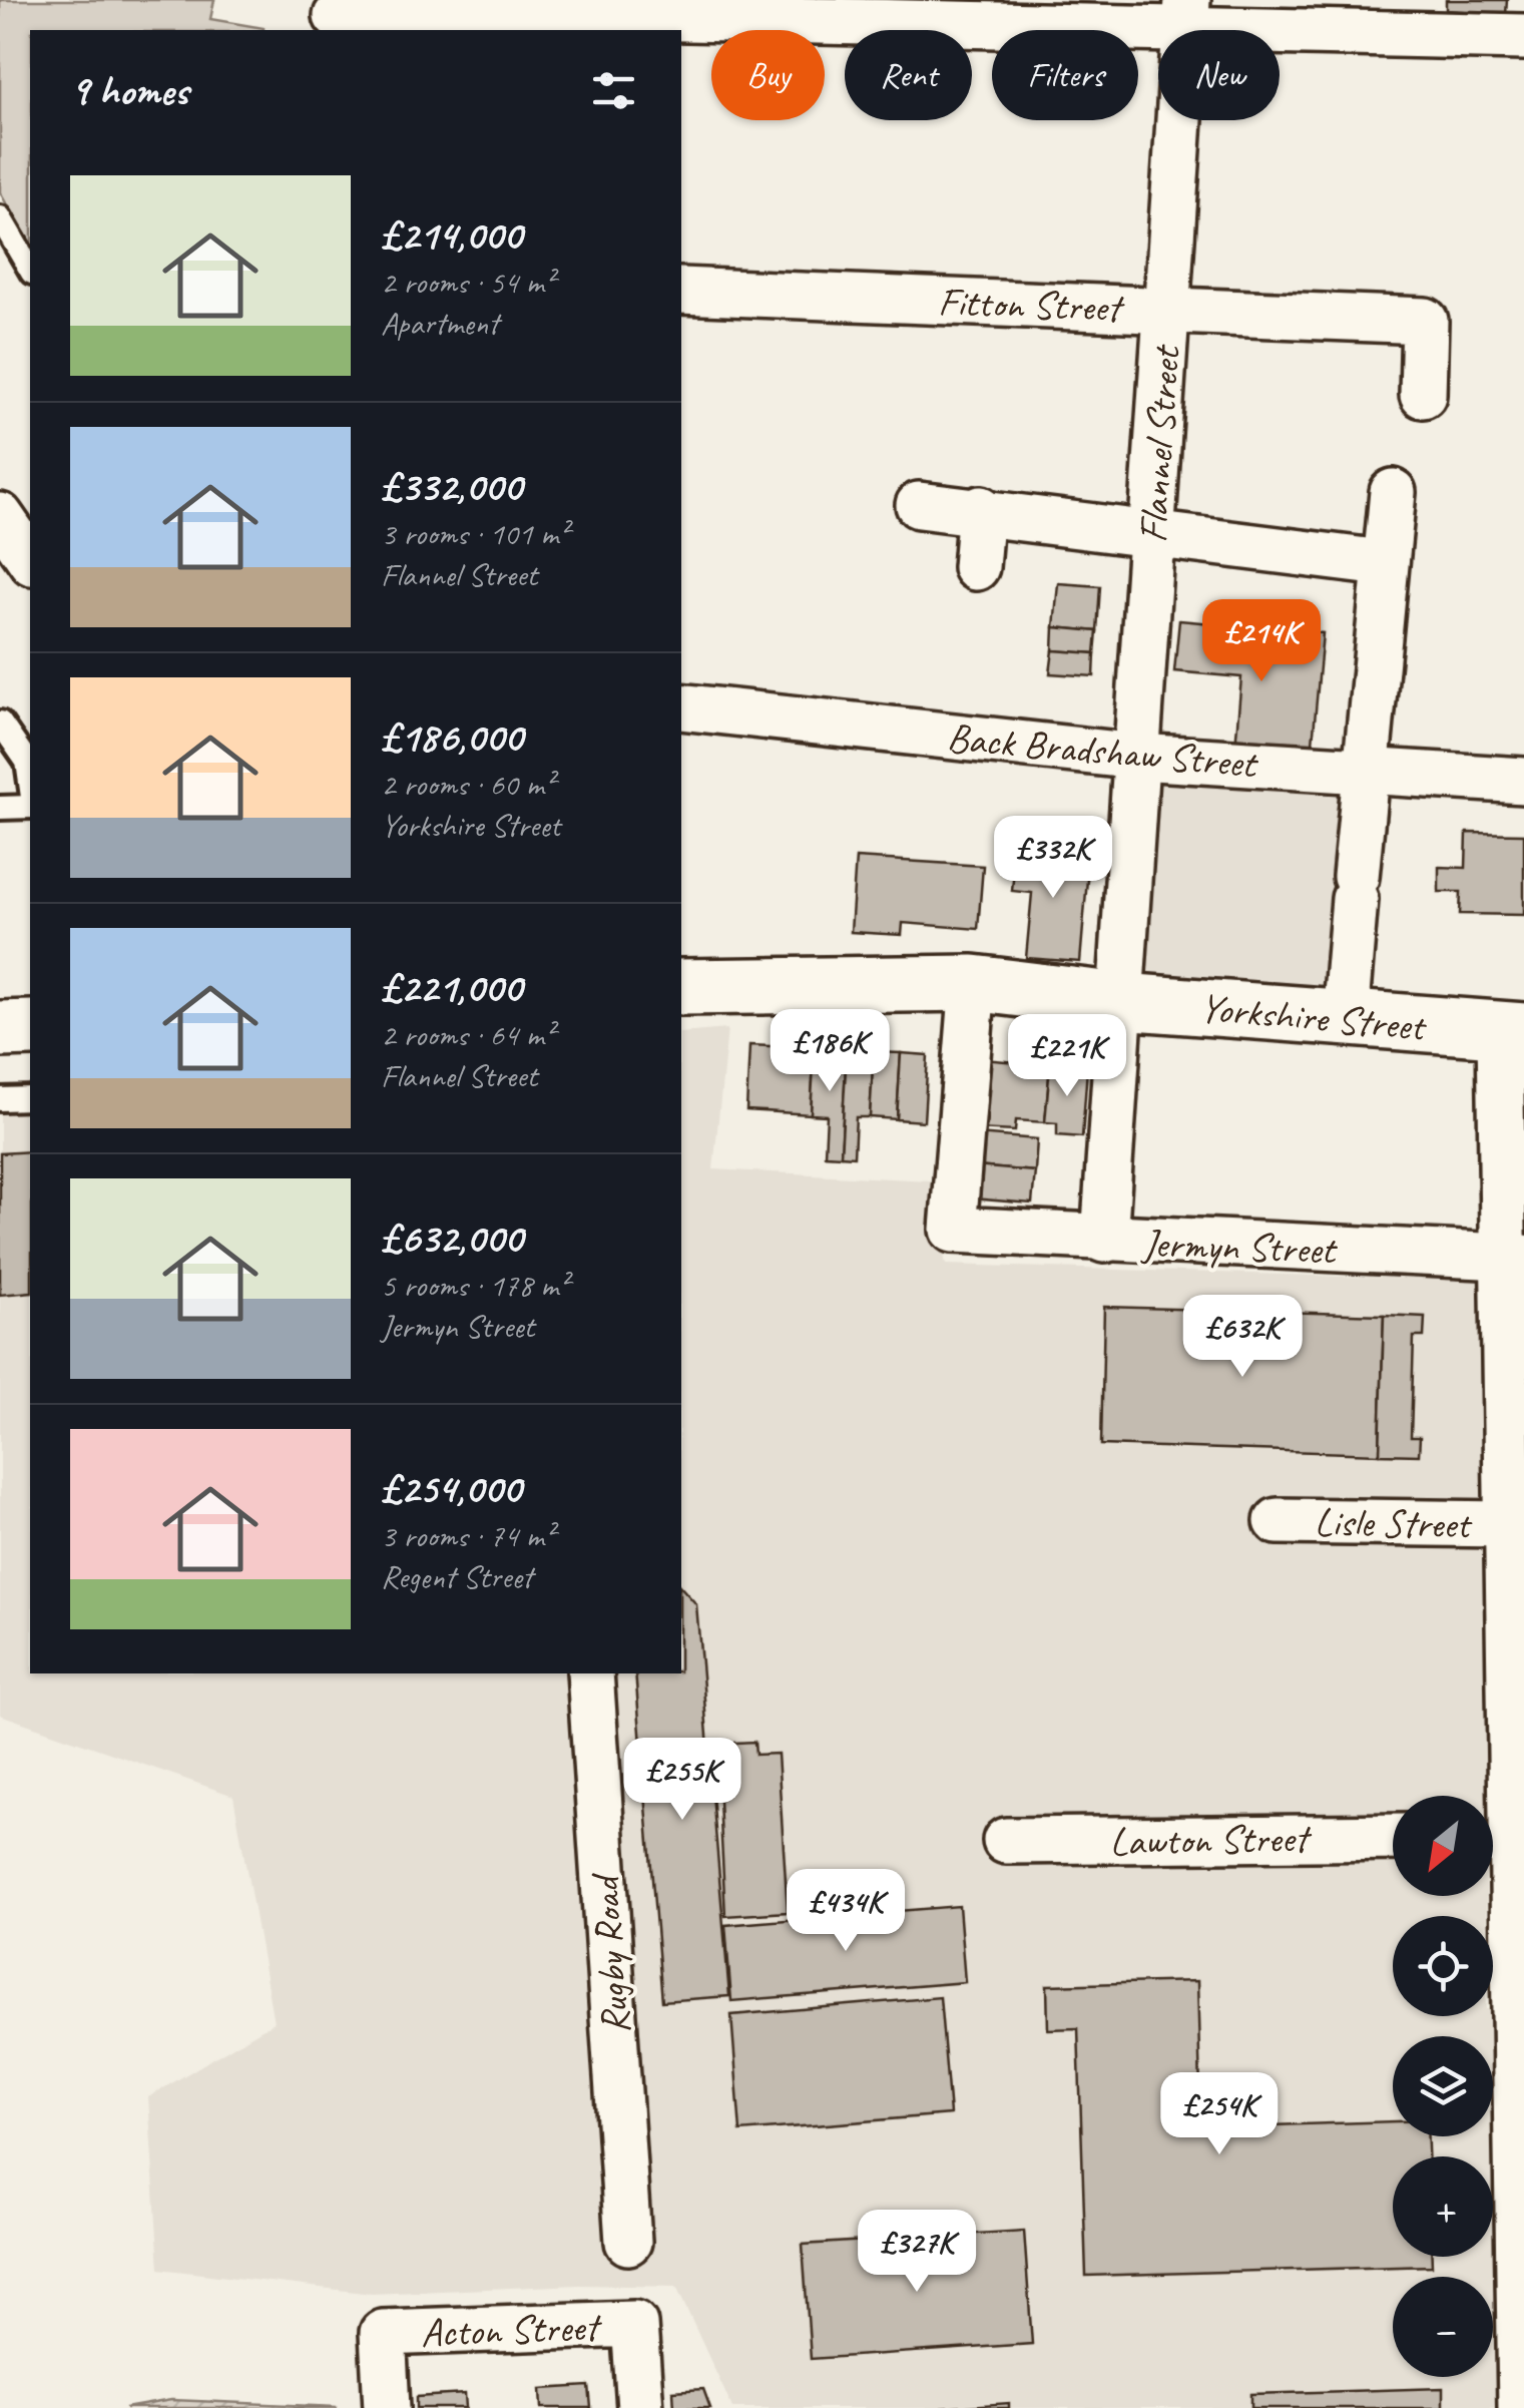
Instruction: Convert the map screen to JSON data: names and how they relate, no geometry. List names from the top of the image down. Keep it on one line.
{"streets":{"highway":["Yorkshire Street"],"street":["Fitton Street","Flannel Street","Back Bradshaw Street","Jermyn Street","Lisle Street","Lawton Street","Rugby Road","Acton Street"]},"crossings":[["Fitton Street","Flannel Street"],["Flannel Street","Back Bradshaw Street"],["Flannel Street","Yorkshire Street"],["Flannel Street","Jermyn Street"],["Yorkshire Street","Jermyn Street"]],"north":"bottom left","page":{"chip":["Buy","Rent","Filters","New"],"heading":"9 homes","list":[{"name":"£214,000","note":"2 rooms · 54 m² · Apartment"},{"name":"£332,000","note":"3 rooms · 101 m² · Flannel Street"},{"name":"£186,000","note":"2 rooms · 60 m² · Yorkshire Street"},{"name":"£221,000","note":"2 rooms · 64 m² · Flannel Street"},{"name":"£632,000","note":"5 rooms · 178 m² · Jermyn Street"},{"name":"£254,000","note":"3 rooms · 74 m² · Regent Street"}],"price":["£214K","£332K","£186K","£221K","£632K","£255K","£434K","£254K","£327K"],"map_buttons":["+","−"]}}
